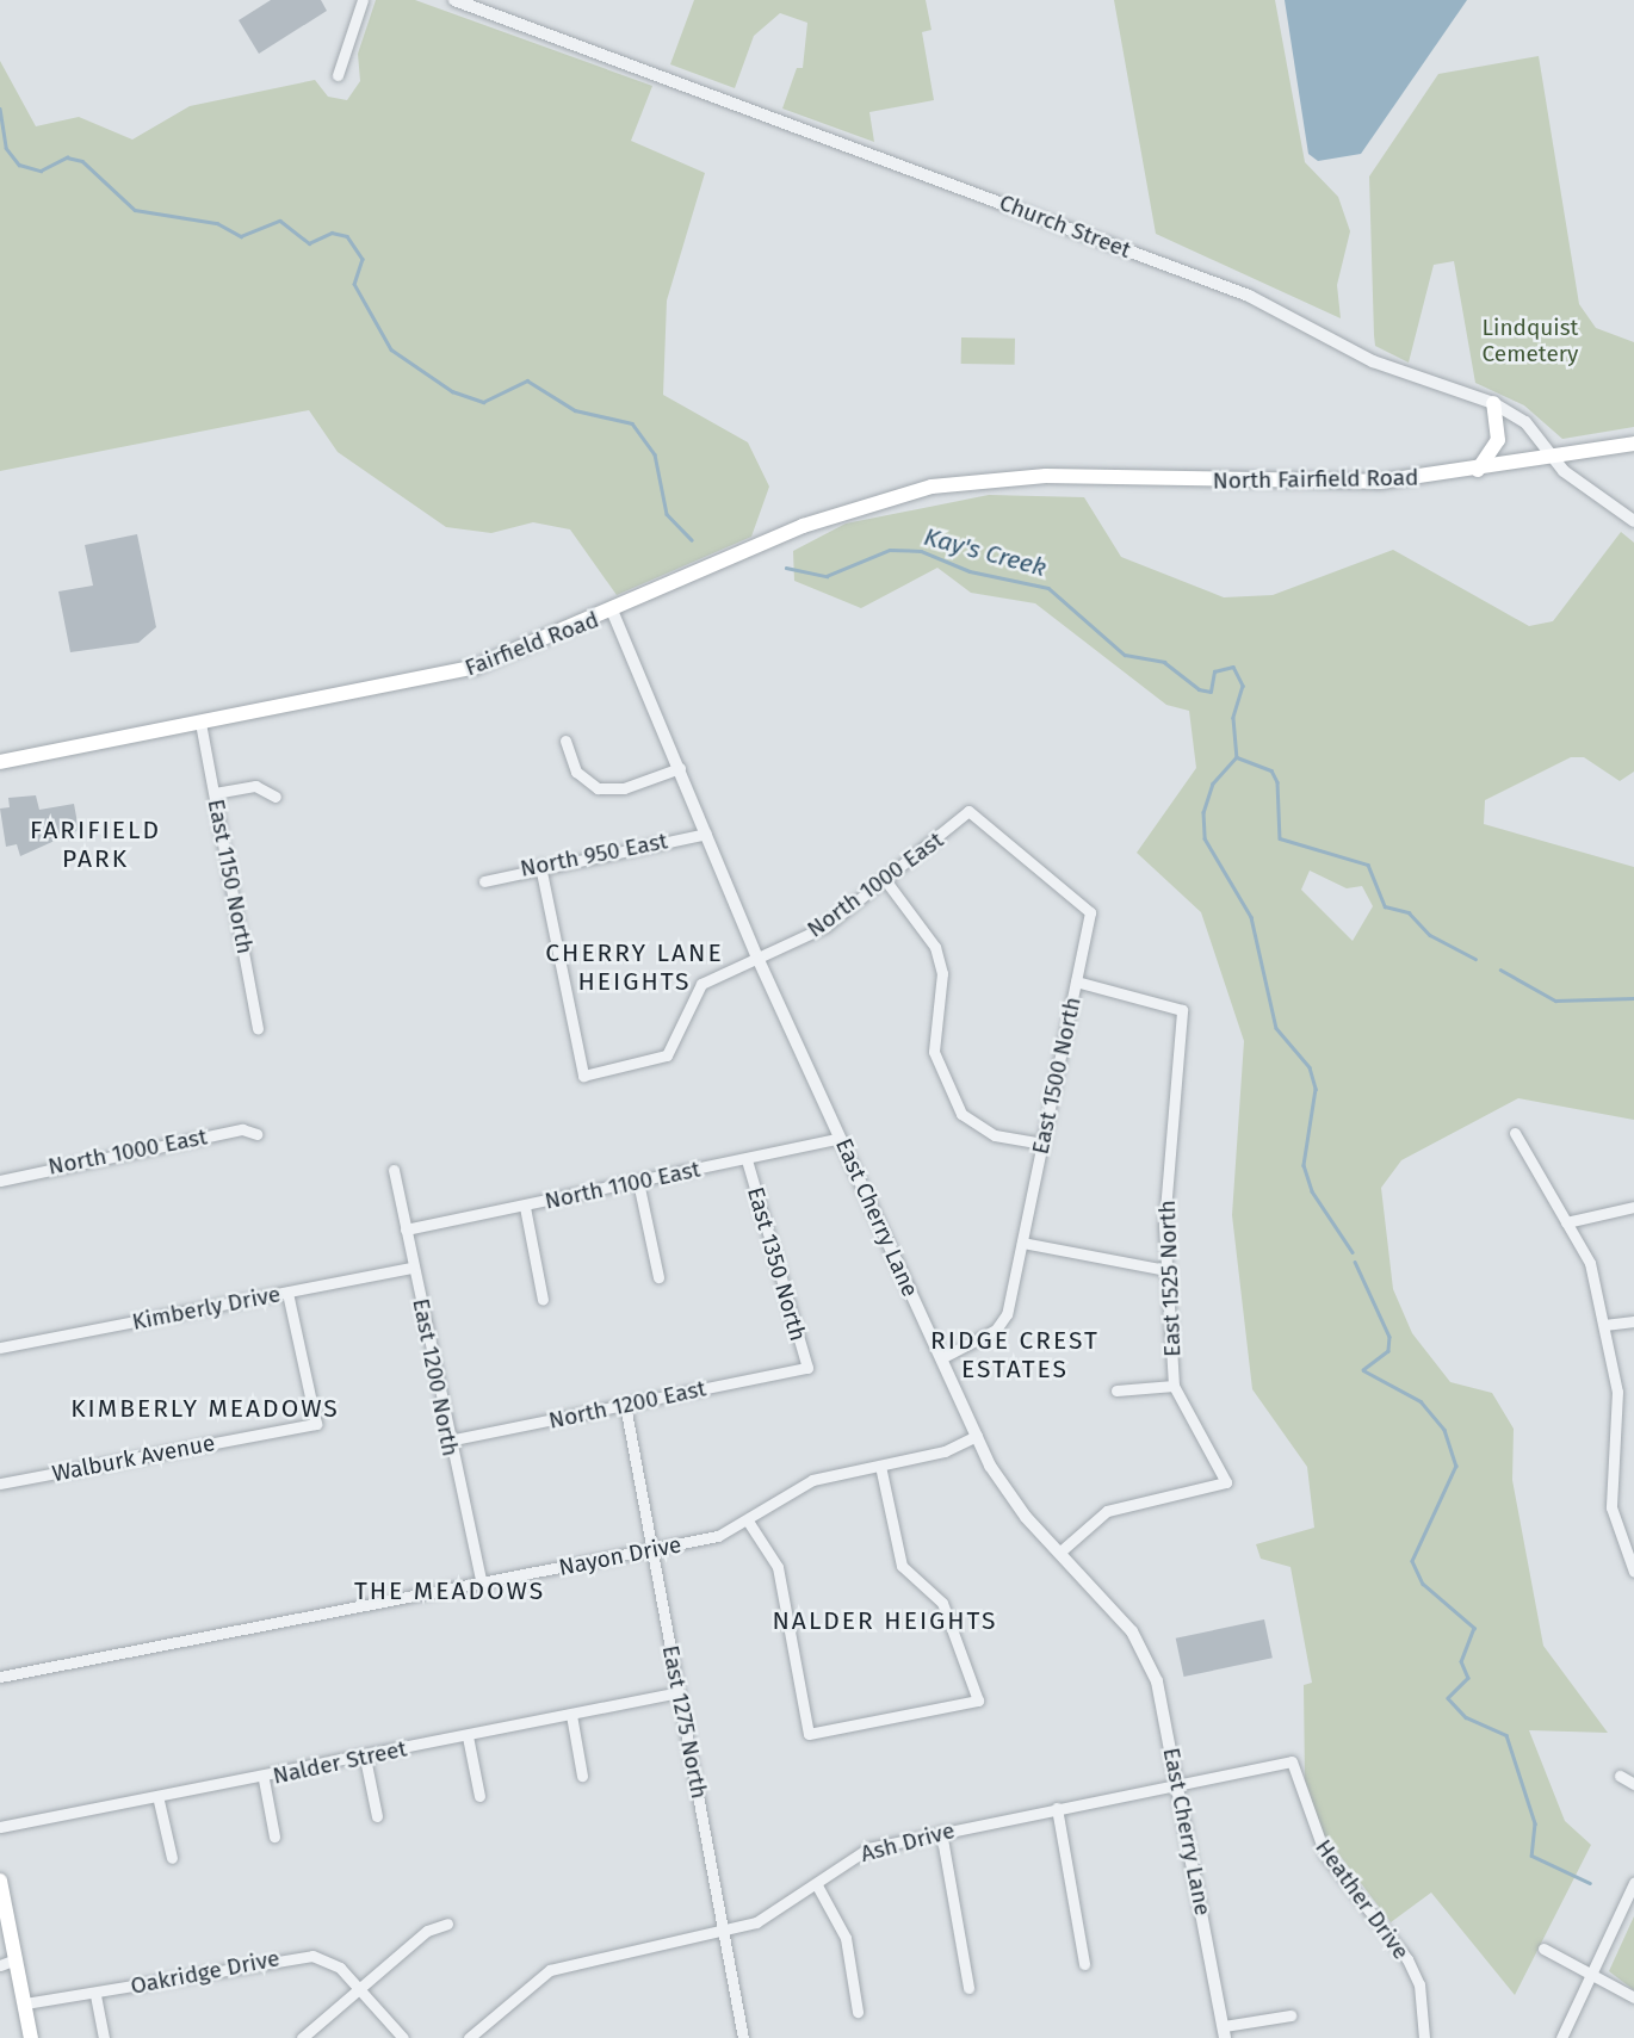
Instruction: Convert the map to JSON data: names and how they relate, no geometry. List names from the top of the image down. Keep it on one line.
{"streets":{"main road":["North Fairfield Road","Fairfield Road"],"street":["Church Street","North 950 East","East 1150 North","North 1000 East","East 1500 North","North 1100 East","East Cherry Lane","East 1350 North","East 1525 North","Kimberly Drive","East 1200 North","North 1200 East","Walburk Avenue","Nayon Drive","East 1275 North","Nalder Street","Ash Drive","Heather Drive","Oakridge Drive"]},"crossings":[["Church Street","North Fairfield Road"],["North Fairfield Road","Fairfield Road"],["Fairfield Road","East 1150 North"],["Fairfield Road","East Cherry Lane"],["North 950 East","North 1000 East"],["North 950 East","East Cherry Lane"],["North 1000 East","East 1500 North"],["North 1000 East","East Cherry Lane"],["East 1500 North","East Cherry Lane"],["East 1500 North","East 1525 North"],["North 1100 East","East Cherry Lane"],["North 1100 East","East 1350 North"],["North 1100 East","East 1200 North"],["East Cherry Lane","East 1525 North"],["East Cherry Lane","Nayon Drive"],["East Cherry Lane","Ash Drive"],["East 1350 North","North 1200 East"],["Kimberly Drive","East 1200 North"],["Kimberly Drive","Walburk Avenue"],["East 1200 North","North 1200 East"],["East 1200 North","Nayon Drive"],["North 1200 East","East 1275 North"],["Nayon Drive","East 1275 North"],["East 1275 North","Nalder Street"],["East 1275 North","Ash Drive"],["Ash Drive","Heather Drive"]],"districts":["FARIFIELD PARK","CHERRY LANE HEIGHTS","RIDGE CREST ESTATES","KIMBERLY MEADOWS","THE MEADOWS","NALDER HEIGHTS"],"water":["Kay's Creek"],"parks":["Lindquist Cemetery"]}
